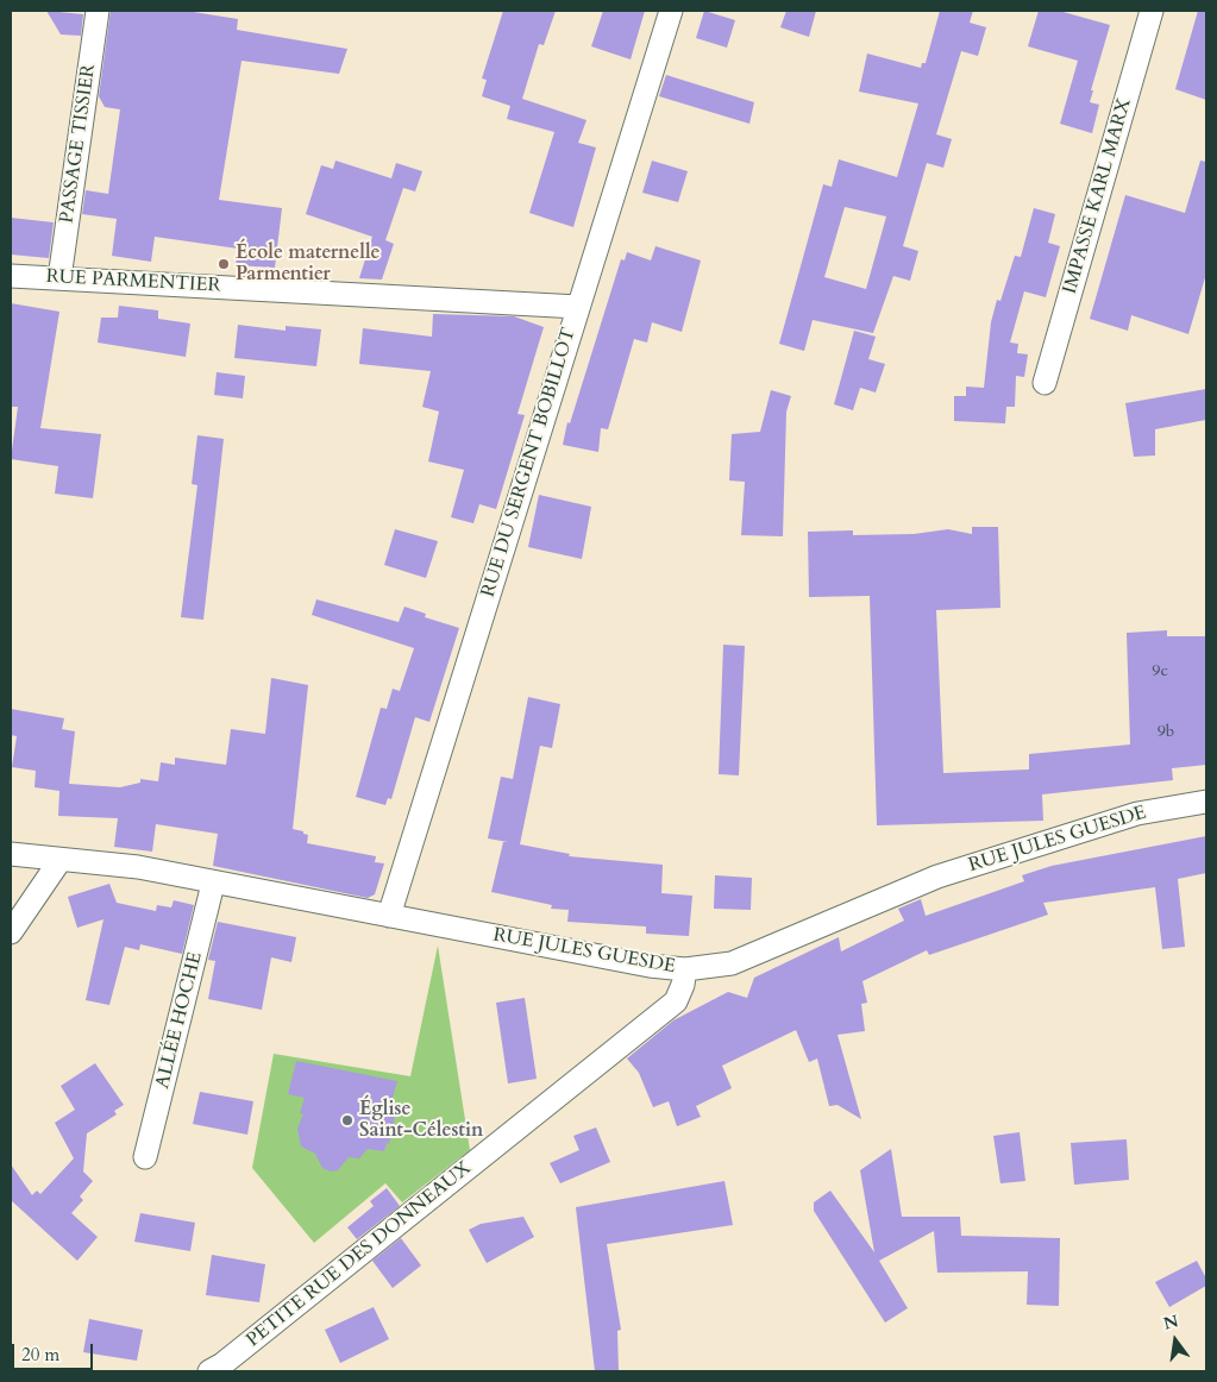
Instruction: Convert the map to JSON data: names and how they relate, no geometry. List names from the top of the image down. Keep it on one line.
{"streets":{"street":["PASSAGE TISSIER","IMPASSE KARL MARX","RUE PARMENTIER","RUE DU SERGENT BOBILLOT","RUE JULES GUESDE","ALLÉE HOCHE","PETITE RUE DES DONNEAUX"]},"crossings":[["PASSAGE TISSIER","RUE PARMENTIER"],["RUE PARMENTIER","RUE DU SERGENT BOBILLOT"],["RUE DU SERGENT BOBILLOT","RUE JULES GUESDE"],["RUE JULES GUESDE","ALLÉE HOCHE"],["RUE JULES GUESDE","PETITE RUE DES DONNEAUX"]],"places":["École maternelle Parmentier","Église Saint-Célestin"],"house_numbers":["9c","9b"],"scale_bar":"20 m","north":"top"}
